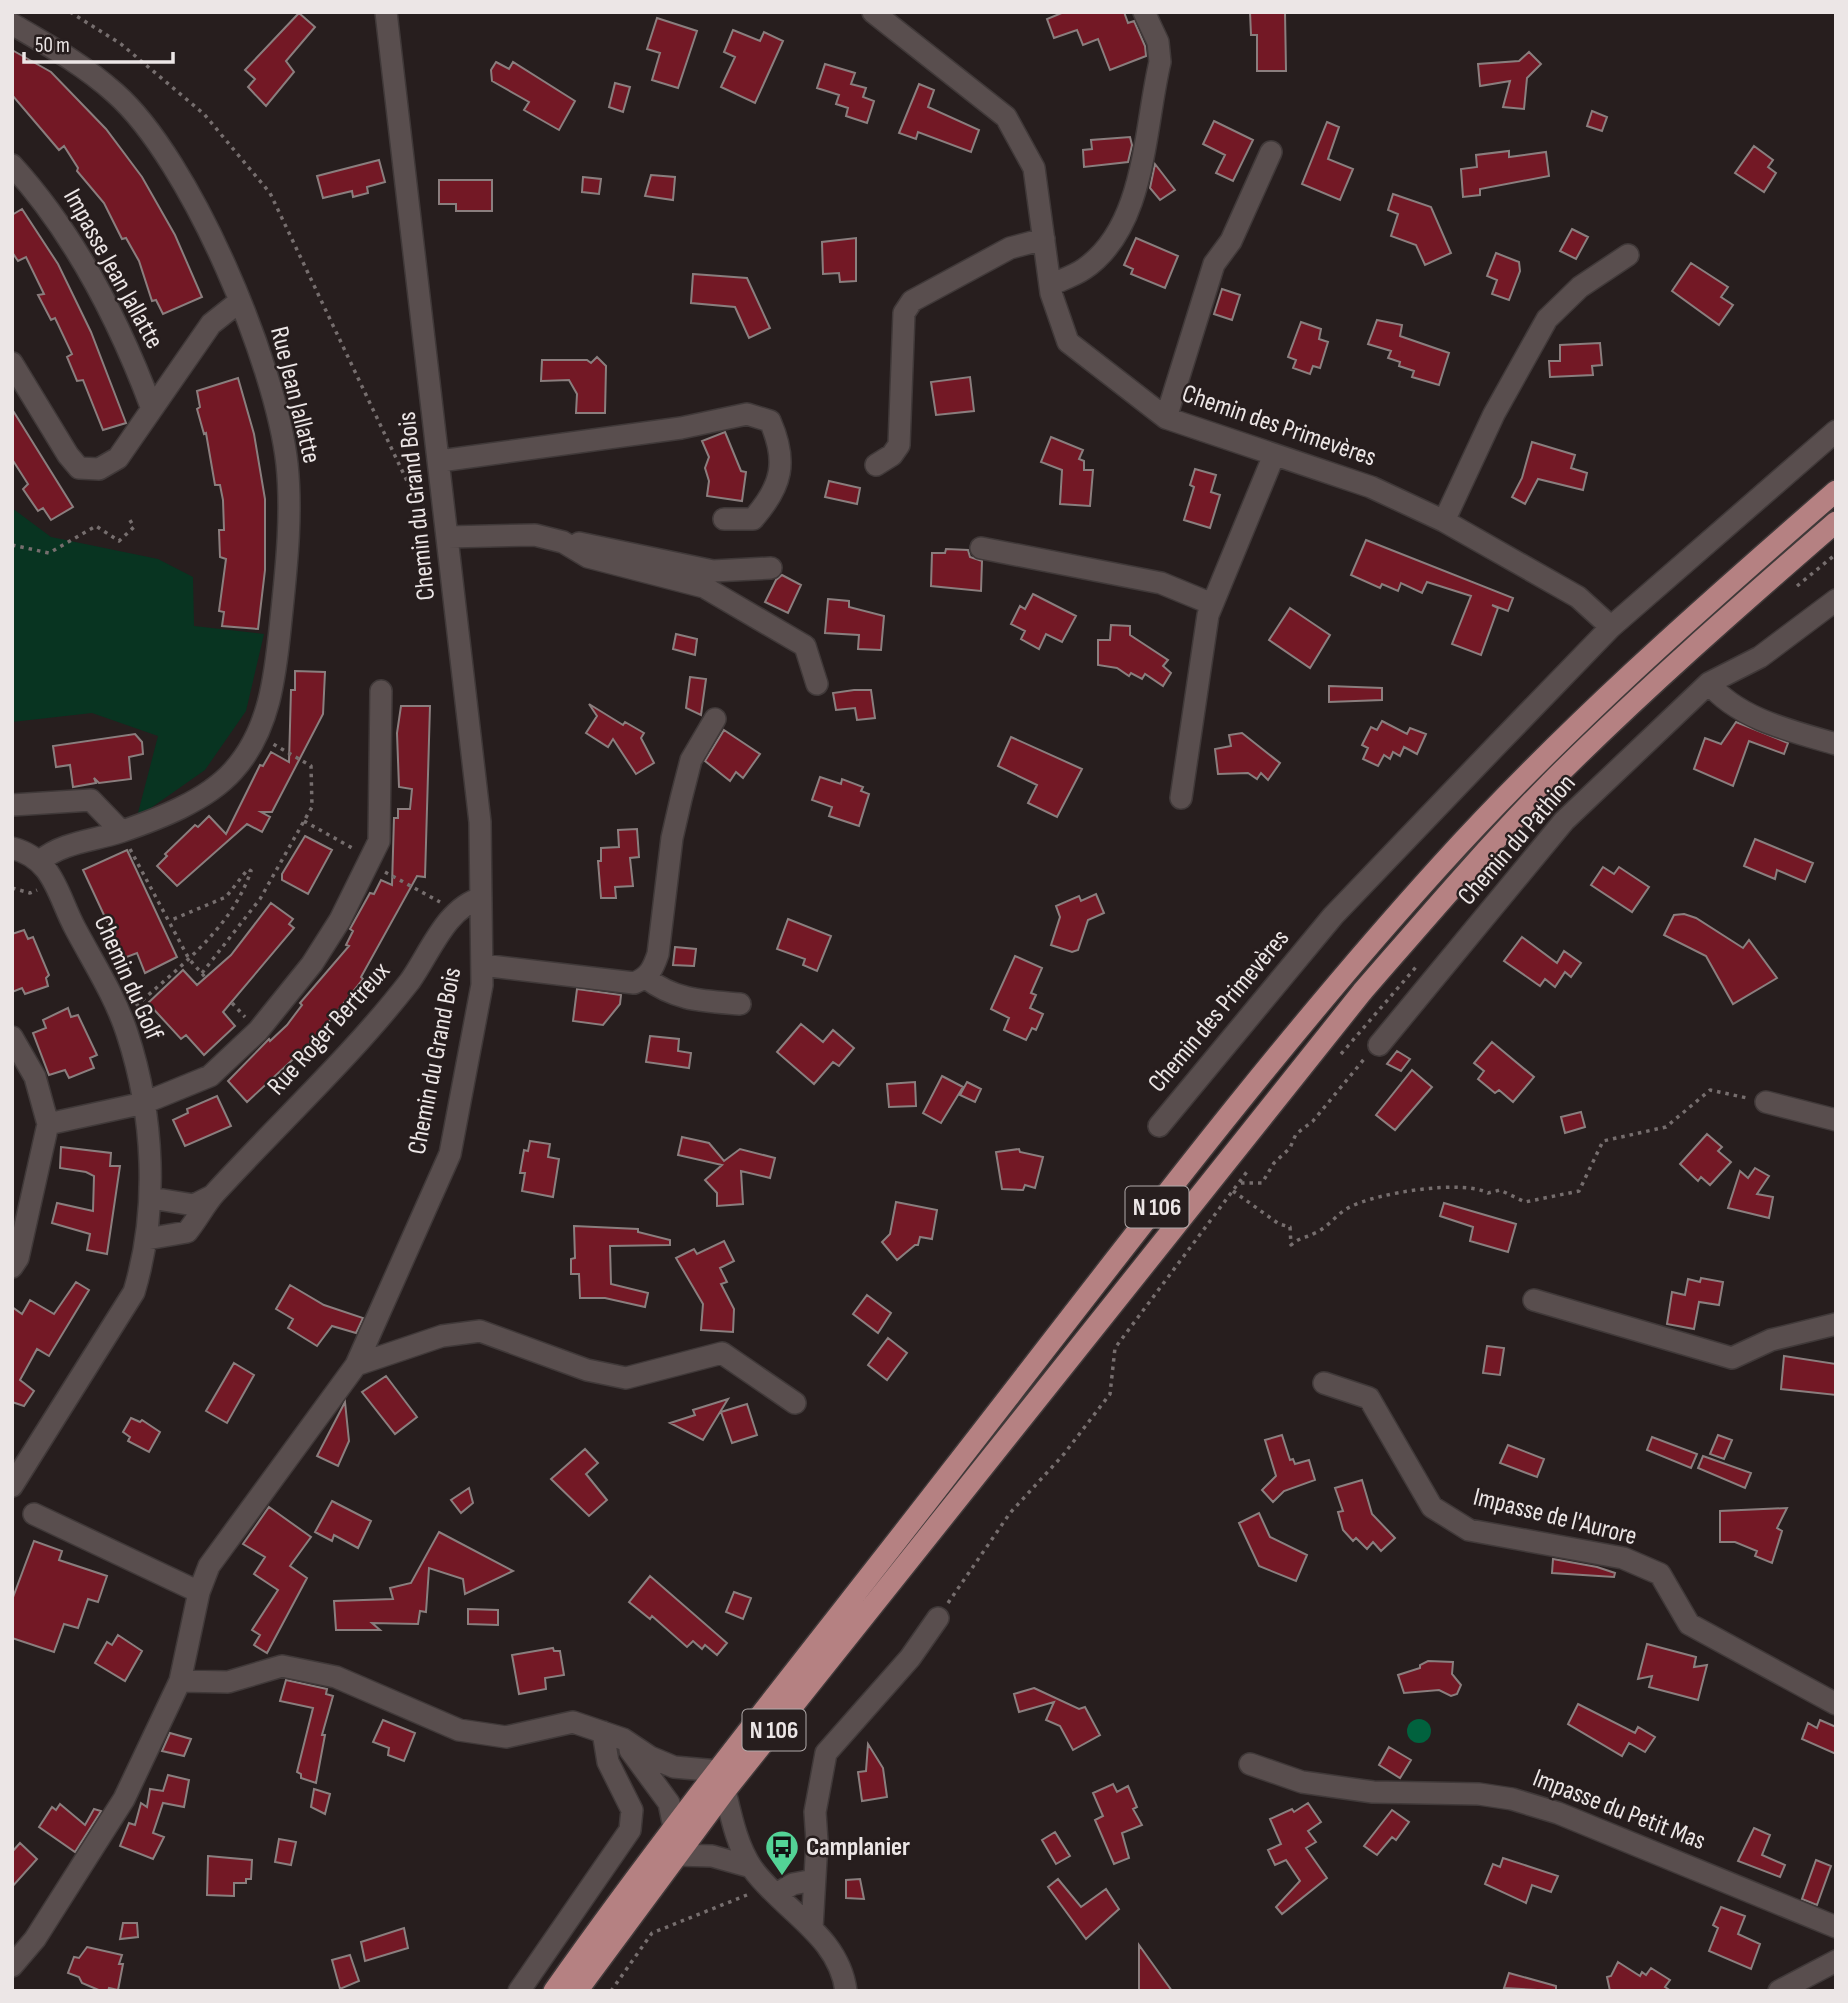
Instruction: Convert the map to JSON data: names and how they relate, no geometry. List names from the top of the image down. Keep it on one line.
{"streets":{"main road":["N 106"],"street":["Impasse Jean Jallatte","Rue Jean Jallatte","Chemin des Primevères","Chemin du Grand Bois","Chemin du Pathion","Chemin du Golf","Rue Roger Bertreux","Impasse de l'Aurore","Impasse du Petit Mas"]},"crossings":[["Impasse Jean Jallatte","Rue Jean Jallatte"],["Rue Jean Jallatte","Chemin du Golf"],["Chemin du Grand Bois","Rue Roger Bertreux"],["Chemin du Golf","Rue Roger Bertreux"]],"places":{"bus stop":["Camplanier"]},"scale_bar":"50 m"}
